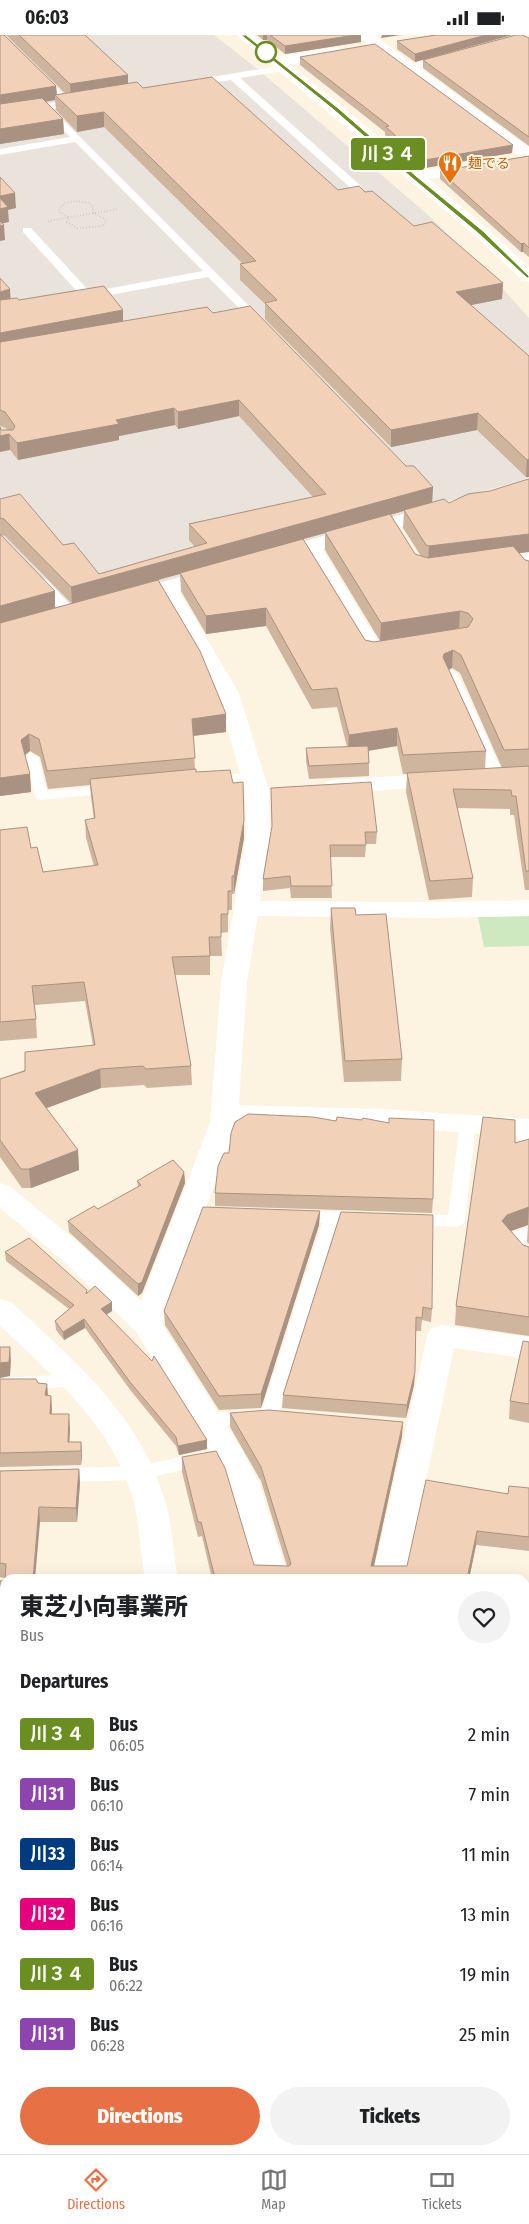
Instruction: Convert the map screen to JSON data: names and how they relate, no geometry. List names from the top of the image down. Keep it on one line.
{"places":{"restaurant":["麺でる"]},"lines":["bus line 川３４"],"page":{"status":"06:03","on_map":"川３４","heading":[["東芝小向事業所","Bus"],"Departures"],"list":[{"mark":"川３４","name":"Bus","note":"06:05","value":"2 min"},{"mark":"川31","name":"Bus","note":"06:10","value":"7 min"},{"mark":"川33","name":"Bus","note":"06:14","value":"11 min"},{"mark":"川32","name":"Bus","note":"06:16","value":"13 min"},{"mark":"川３４","name":"Bus","note":"06:22","value":"19 min"},{"mark":"川31","name":"Bus","note":"06:28","value":"25 min"}],"buttons":["Directions","Tickets"],"tabs":["Directions","Map","Tickets"]}}
